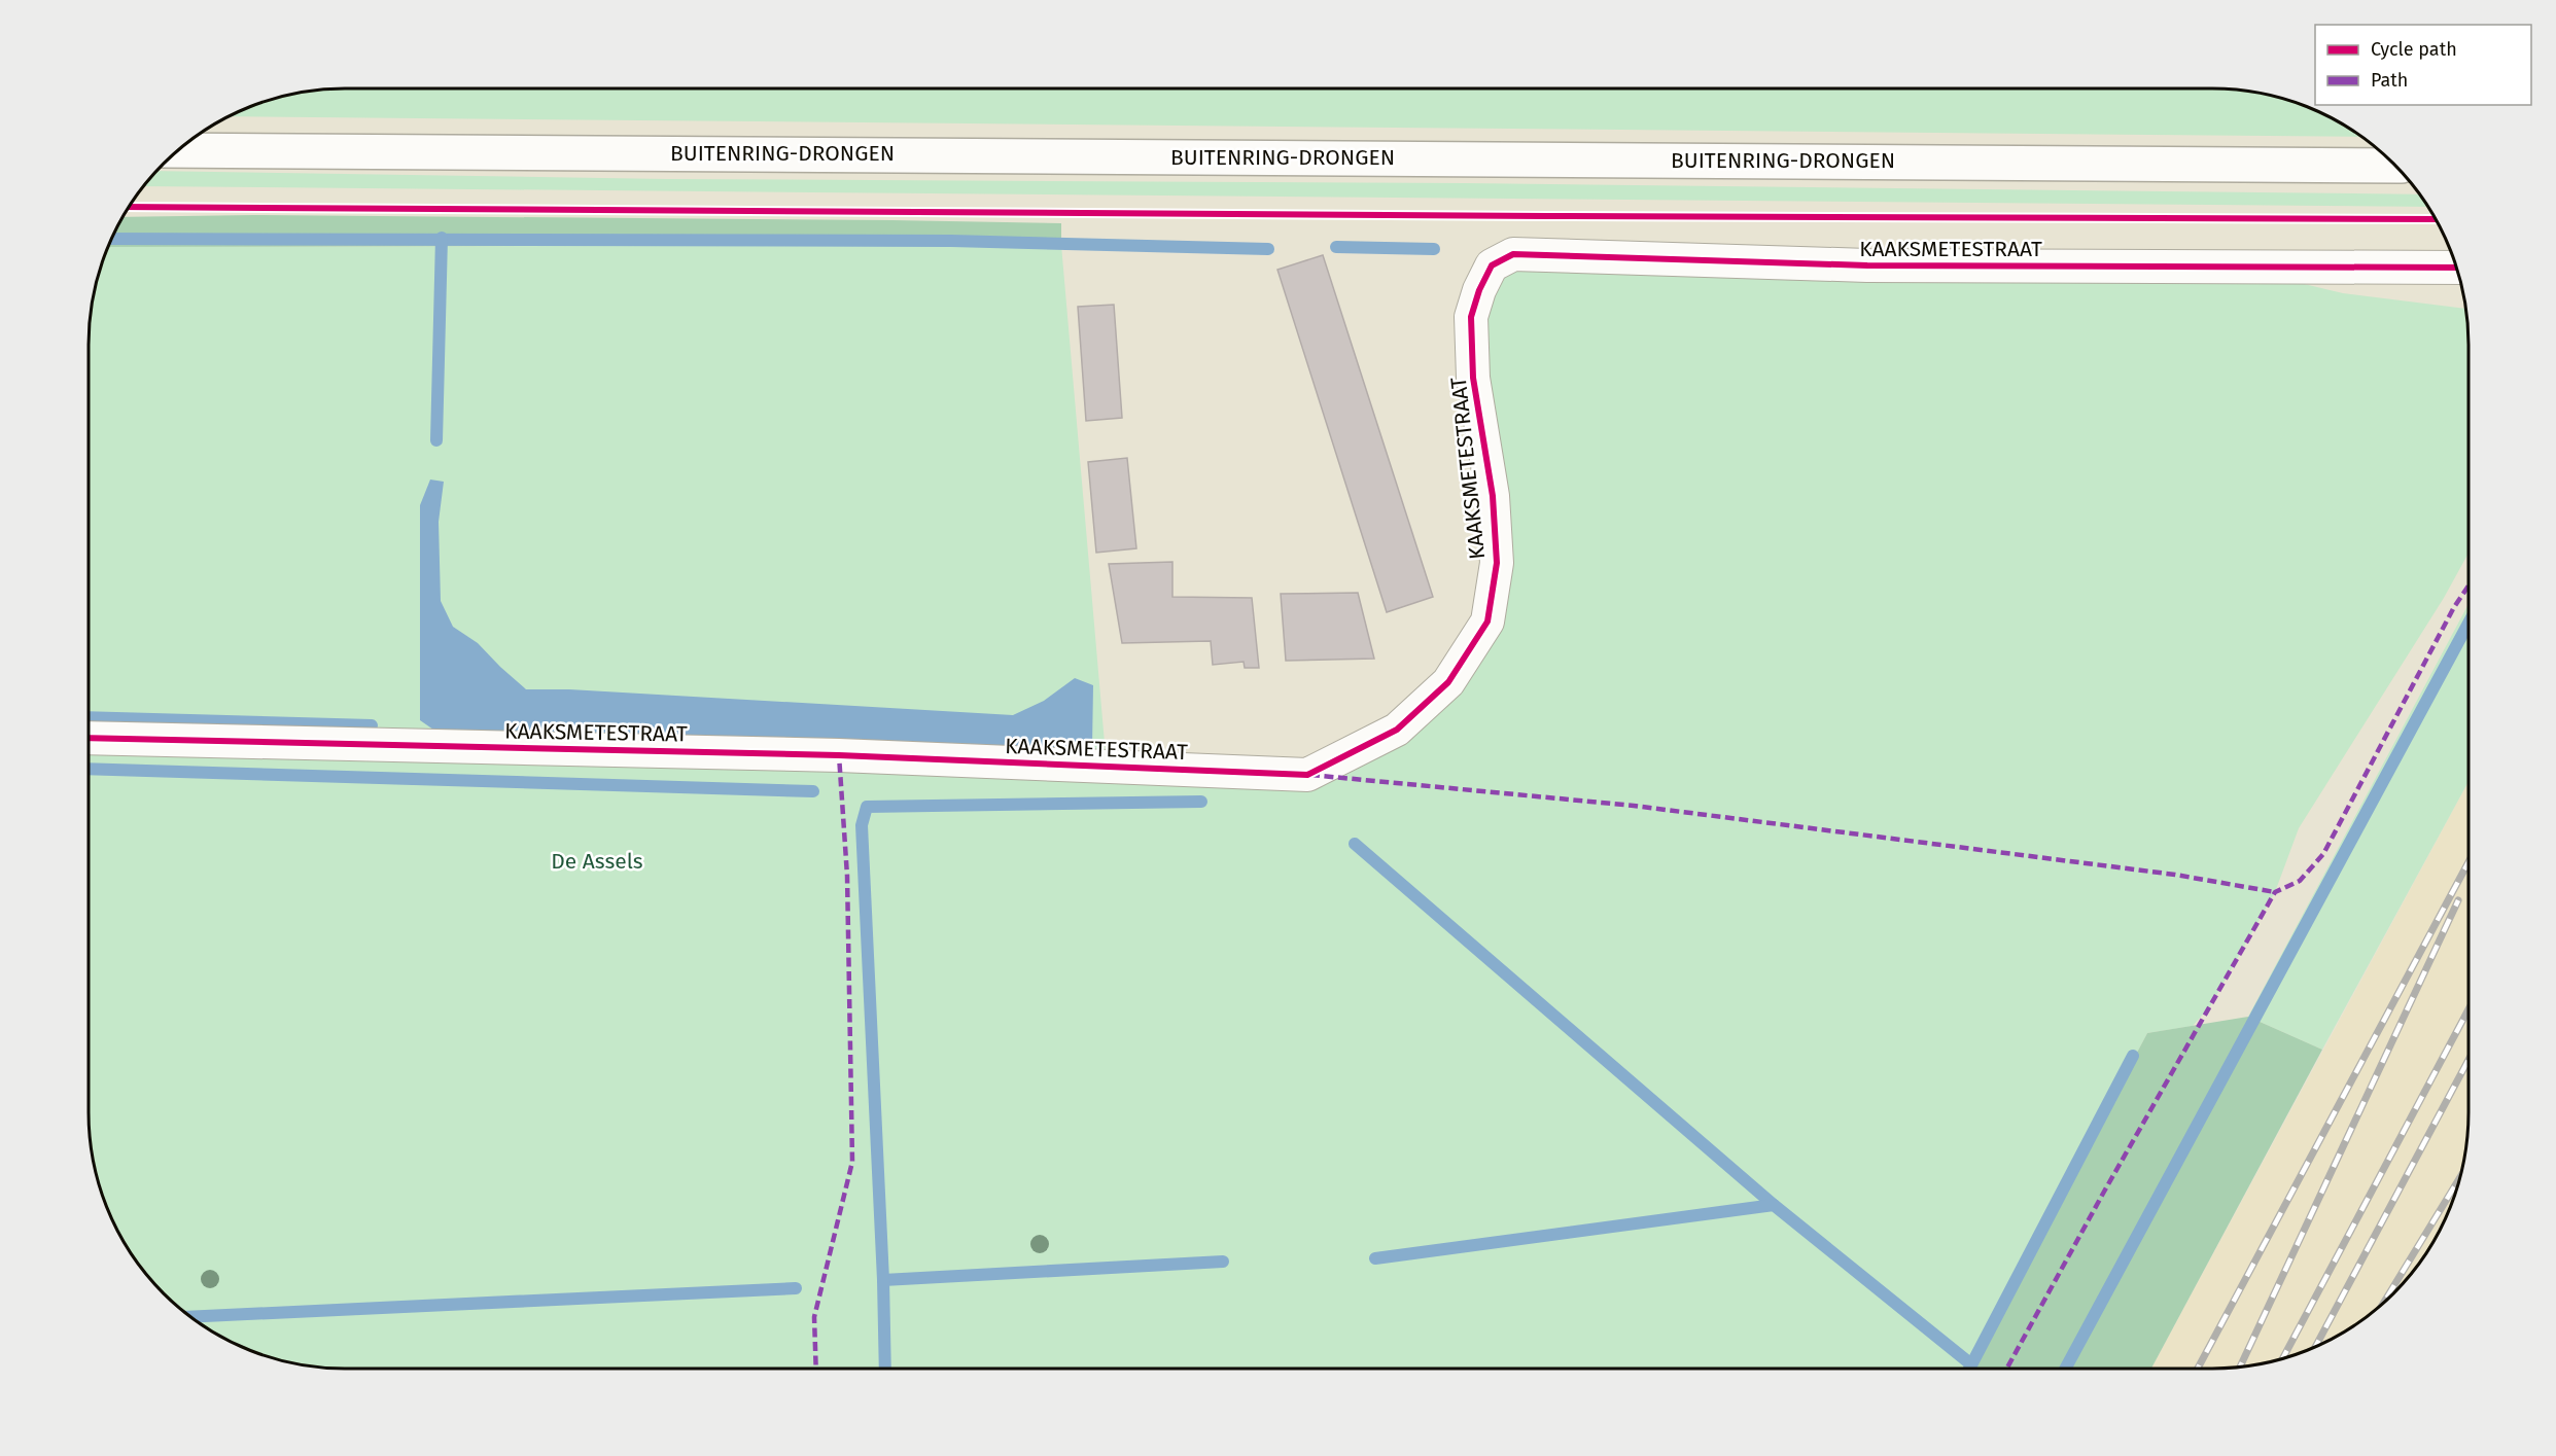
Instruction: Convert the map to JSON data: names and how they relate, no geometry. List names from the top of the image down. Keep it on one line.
{"streets":{"highway":["BUITENRING-DRONGEN"],"street":["KAAKSMETESTRAAT"]},"parks":["De Assels"],"legend":["Cycle path","Path"]}
